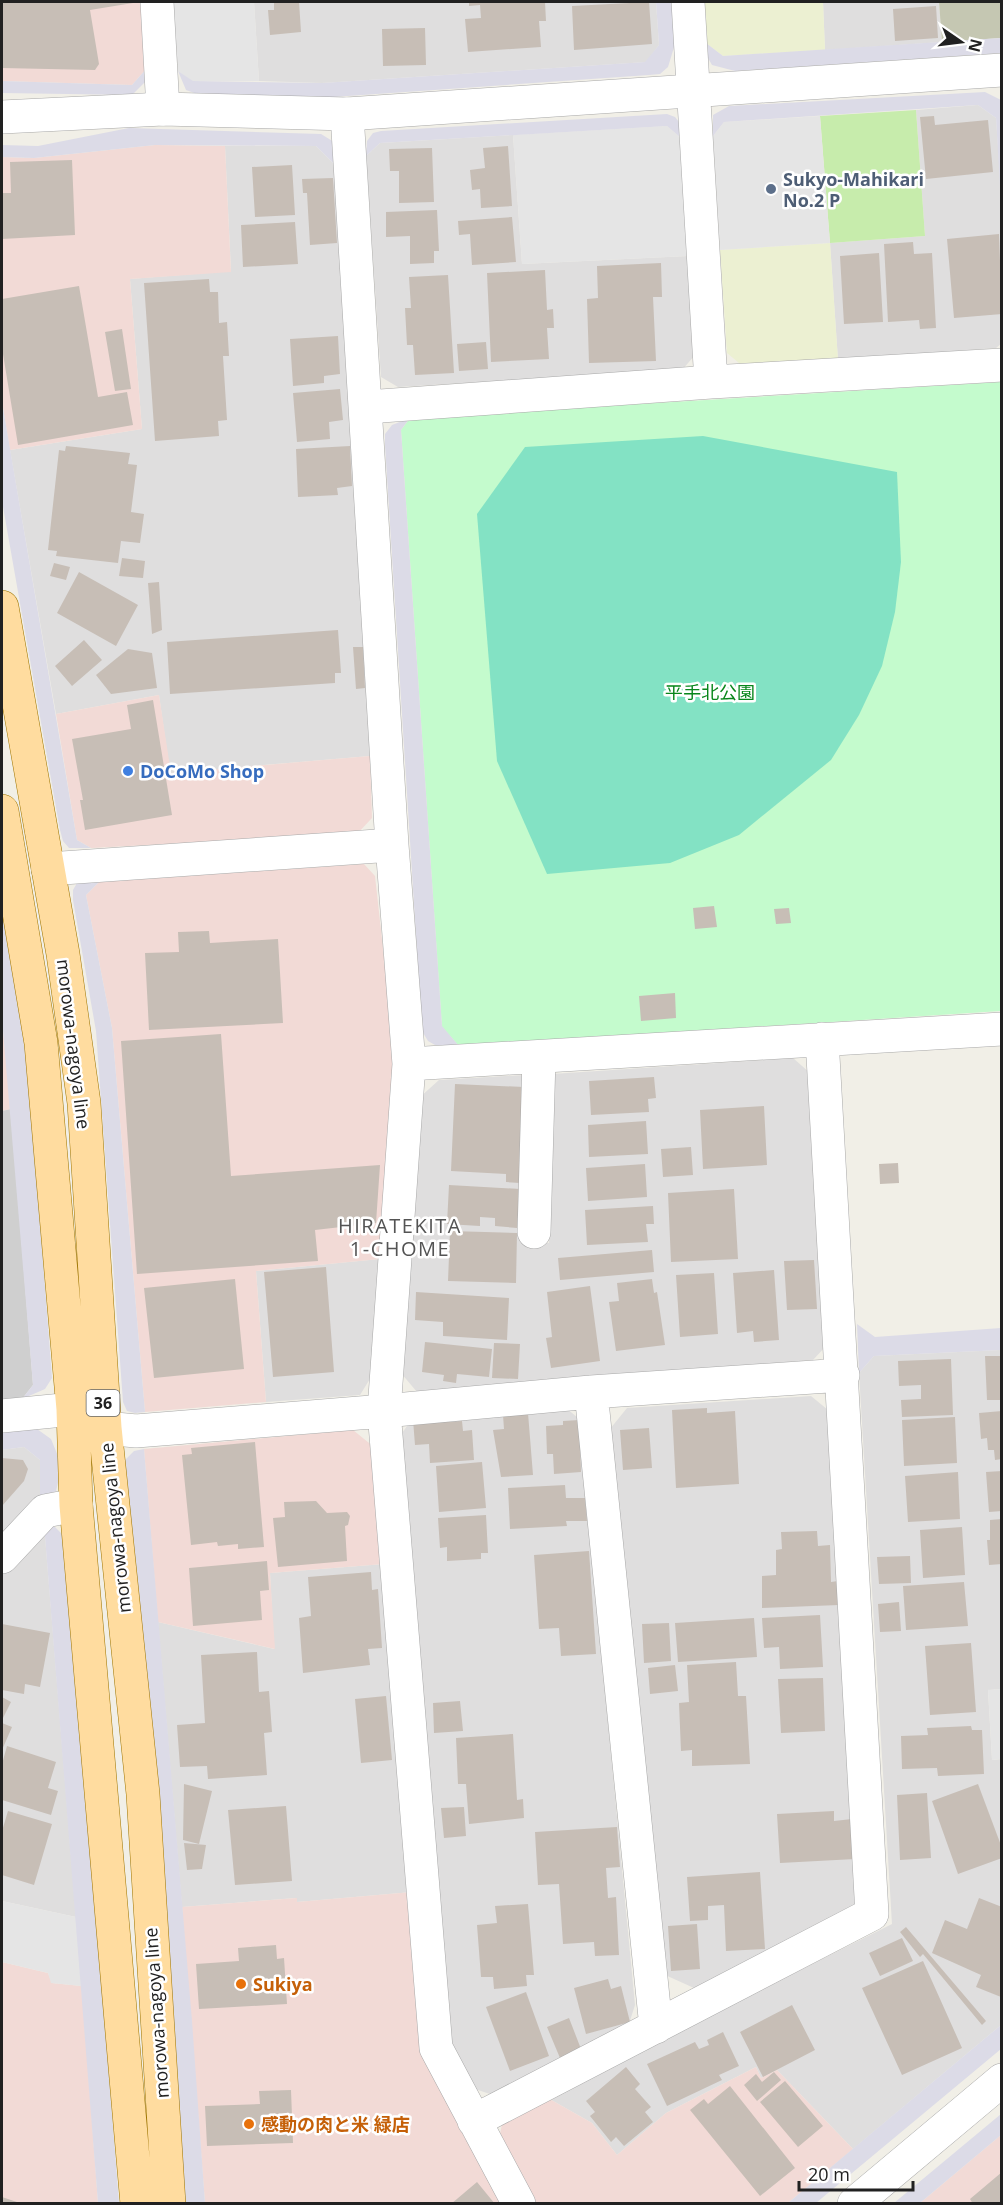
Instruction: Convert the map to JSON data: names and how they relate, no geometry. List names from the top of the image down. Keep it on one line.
{"streets":{"main road":["morowa-nagoya line","36"]},"districts":["HIRATEKITA 1-CHOME"],"parks":["平手北公園"],"places":["Sukyo-Mahikari No.2 P","DoCoMo Shop","Sukiya","感動の肉と米 緑店"],"scale_bar":"20 m","north":"right"}
